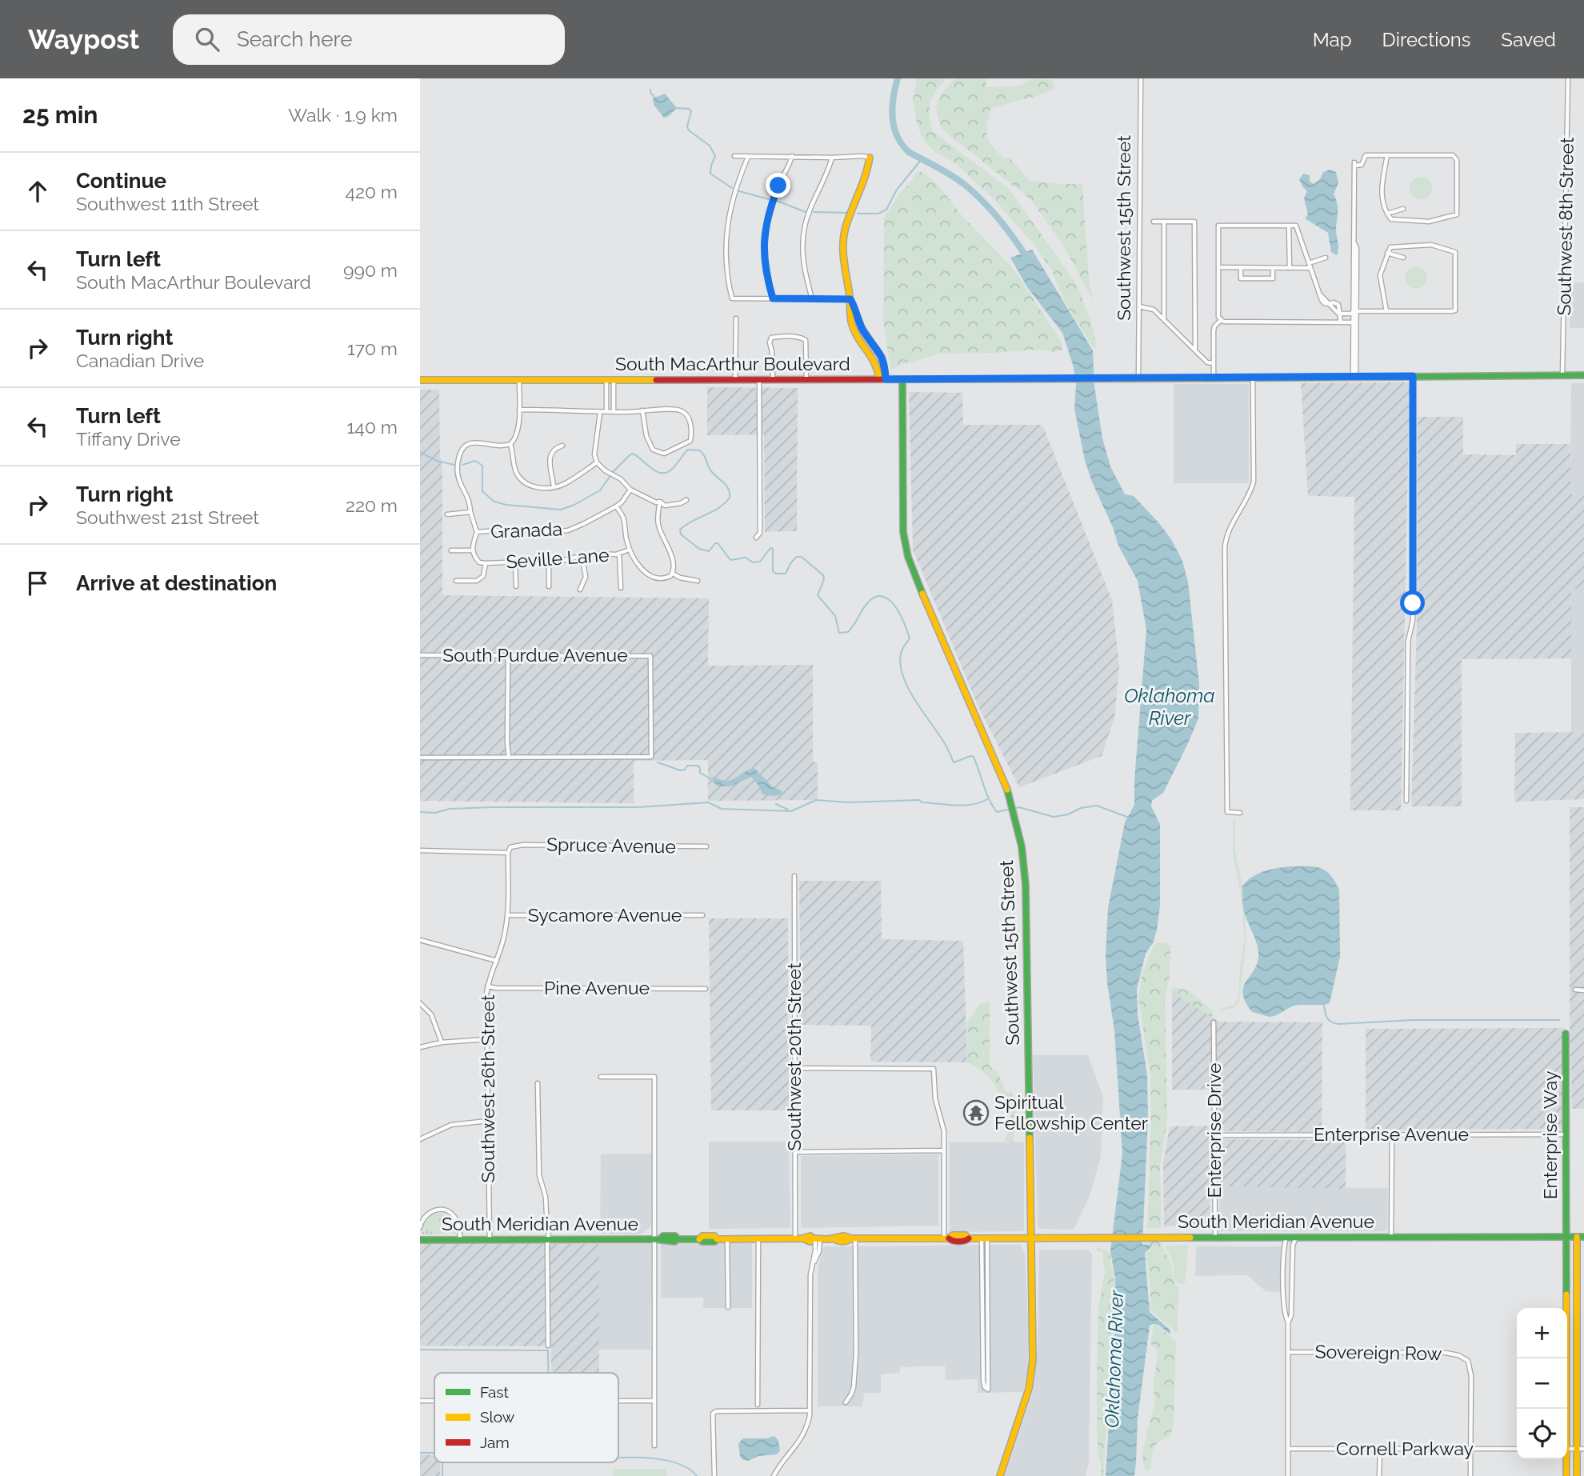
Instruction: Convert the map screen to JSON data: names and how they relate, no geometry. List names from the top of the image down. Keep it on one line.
{"streets":{"main road":["Southwest 15th Street","South MacArthur Boulevard","Enterprise Way","South Meridian Avenue"],"street":["Southwest 8th Street","Granada","Seville Lane","South Purdue Avenue","Spruce Avenue","Sycamore Avenue","Pine Avenue","Southwest 20th Street","Southwest 26th Street","Enterprise Drive","Enterprise Avenue","Sovereign Row","Cornell Parkway"]},"crossings":[["Southwest 8th Street","South MacArthur Boulevard"],["Southwest 15th Street","South MacArthur Boulevard"],["Southwest 15th Street","South Meridian Avenue"],["Granada","Seville Lane"],["Spruce Avenue","Southwest 26th Street"],["Sycamore Avenue","Southwest 26th Street"],["Pine Avenue","Southwest 26th Street"],["Southwest 20th Street","South Meridian Avenue"],["Southwest 26th Street","South Meridian Avenue"],["Enterprise Drive","Enterprise Avenue"],["Enterprise Drive","South Meridian Avenue"],["Enterprise Avenue","Enterprise Way"],["Enterprise Way","South Meridian Avenue"],["Sovereign Row","Cornell Parkway"]],"water":["Oklahoma River"],"places":{"temple":["Spiritual Fellowship Center"]},"legend":["Fast","Slow","Jam"],"page":{"header":"Waypost","search":"Search here","nav":["Map","Directions","Saved"],"heading":["25 min","Walk · 1.9 km"],"list":[["Continue","Southwest 11th Street","420 m"],["Turn left","South MacArthur Boulevard","990 m"],["Turn right","Canadian Drive","170 m"],["Turn left","Tiffany Drive","140 m"],["Turn right","Southwest 21st Street","220 m"],"Arrive at destination"],"map_buttons":["+","−"]}}
